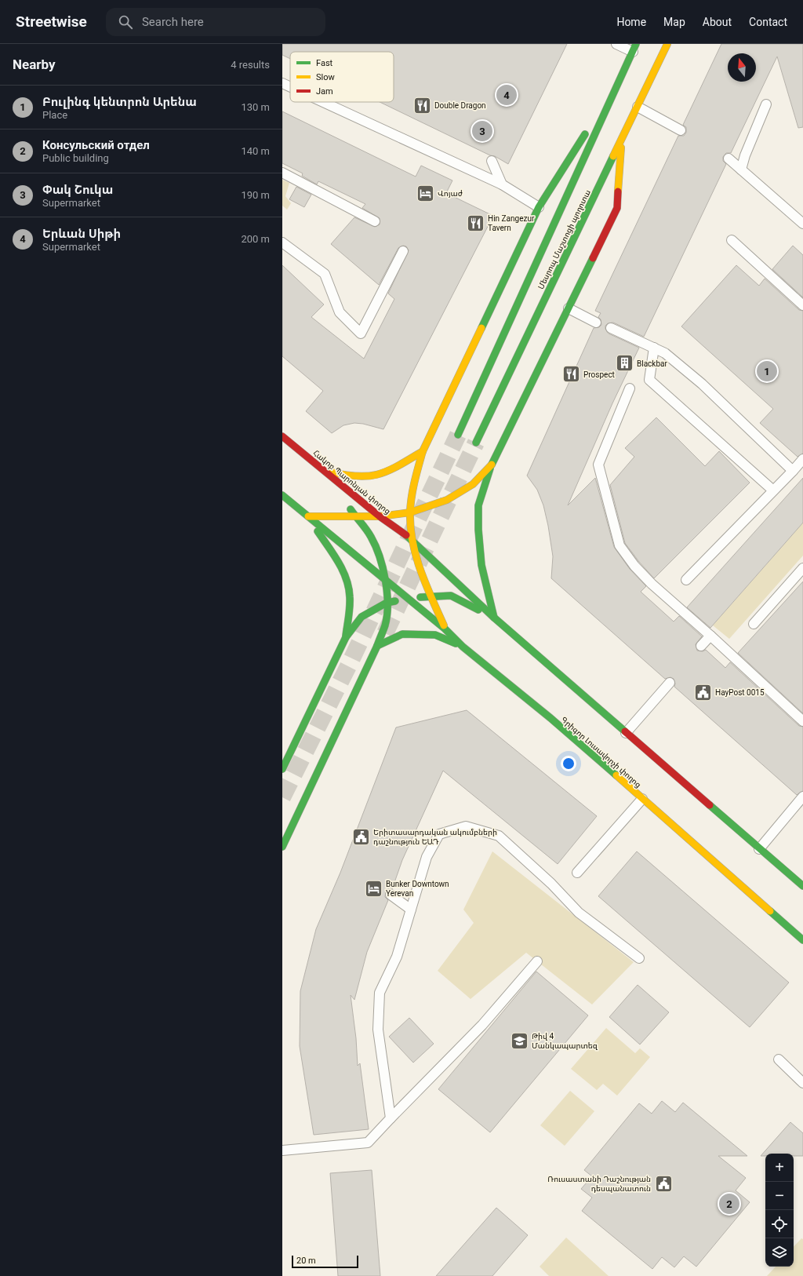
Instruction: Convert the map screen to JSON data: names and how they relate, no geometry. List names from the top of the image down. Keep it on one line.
{"streets":{"main road":["Մեսրոպ Մաշտոցի պողոտա","Հակոբ Պարոնյան փողոց","Գրիգոր Լուսավորչի փողոց"]},"places":{"restaurant":["Double Dragon","Hin Zangezur Tavern","Prospect"],"hotel":["Վոյաժ","Bunker Downtown Yerevan"],"building":["Blackbar"],"public building":["HayPost 0015","Երիտասարդական ակումբների դաշնություն ԵԱԴ","Ռուսաստանի Դաշնության դեսպանատուն"],"school or university":["Թիվ 4 Մանկապարտեզ"]},"legend":["Fast","Slow","Jam"],"scale_bar":"20 m","north":"top","page":{"header":"Streetwise","search":"Search here","nav":["Home","Map","About","Contact"],"heading":["Nearby","4 results"],"pins":["4","3","1","2"],"list":[{"mark":"1","name":"Բուլինգ կենտրոն Արենա","note":"Place","value":"130 m"},{"mark":"2","name":"Консульский отдел","note":"Public building","value":"140 m"},{"mark":"3","name":"Փակ Շուկա","note":"Supermarket","value":"190 m"},{"mark":"4","name":"Երևան Սիթի","note":"Supermarket","value":"200 m"}],"map_buttons":["+","−"],"scale":"20 m"}}
